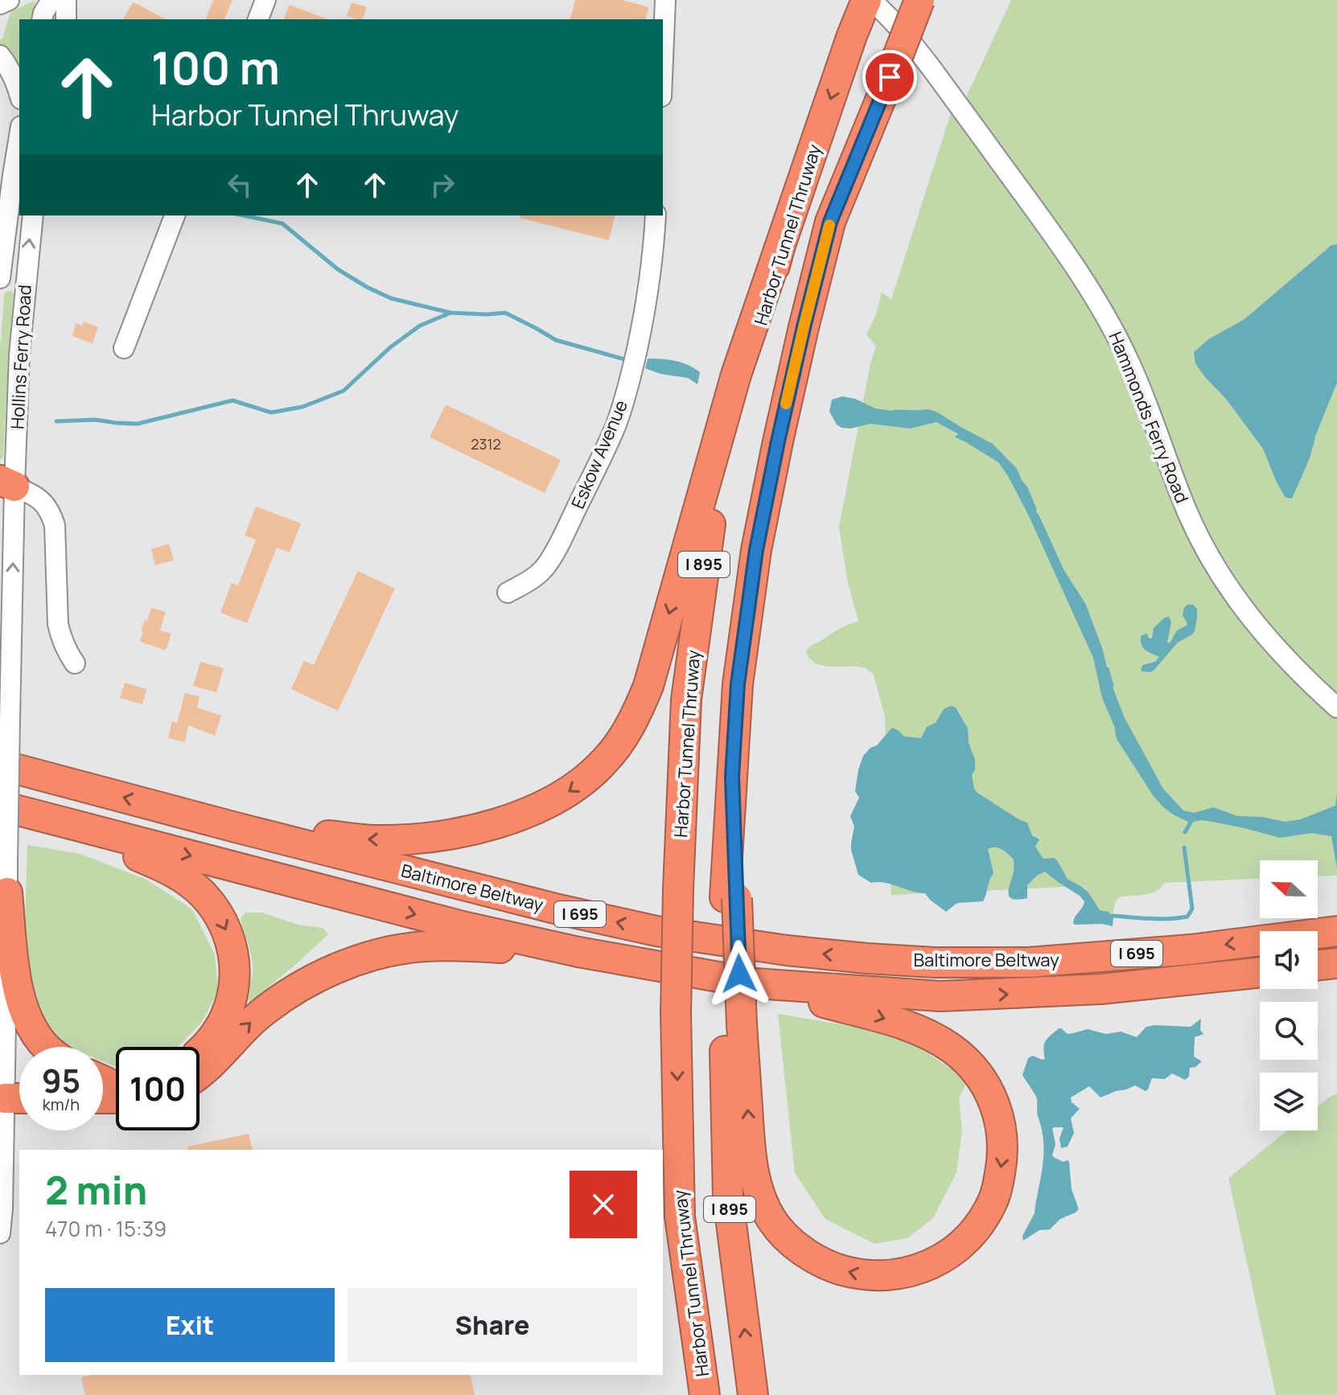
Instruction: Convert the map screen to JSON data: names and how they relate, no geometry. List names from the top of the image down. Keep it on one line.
{"streets":{"highway":["Harbor Tunnel Thruway","I 895","Baltimore Beltway","I 695"],"street":["Hollins Ferry Road","Hammonds Ferry Road","Eskow Avenue"]},"crossings":[["Harbor Tunnel Thruway","Hammonds Ferry Road"]],"one_way":["Hollins Ferry Road"],"house_numbers":["2312"],"north":"left","page":{"turn":["100 m","Harbor Tunnel Thruway"],"speed":"95 km/h","limit":"100","heading":["2 min","470 m · 15:39"],"buttons":["Exit","Share"]}}
